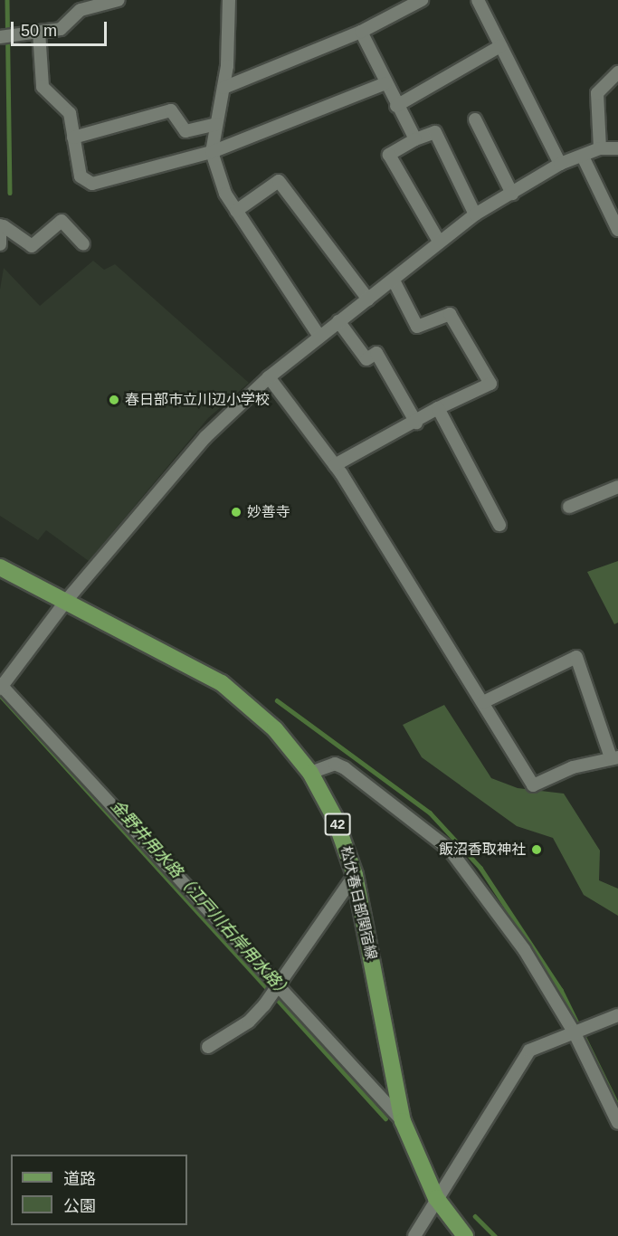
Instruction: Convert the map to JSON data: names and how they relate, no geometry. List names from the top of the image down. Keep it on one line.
{"streets":{"main road":["42","松伏春日部関宿線"]},"water":["金野井用水路（江戸川右岸用水路）"],"places":["春日部市立川辺小学校","妙善寺","飯沼香取神社"],"legend":["道路","公園"],"scale_bar":"50 m"}
